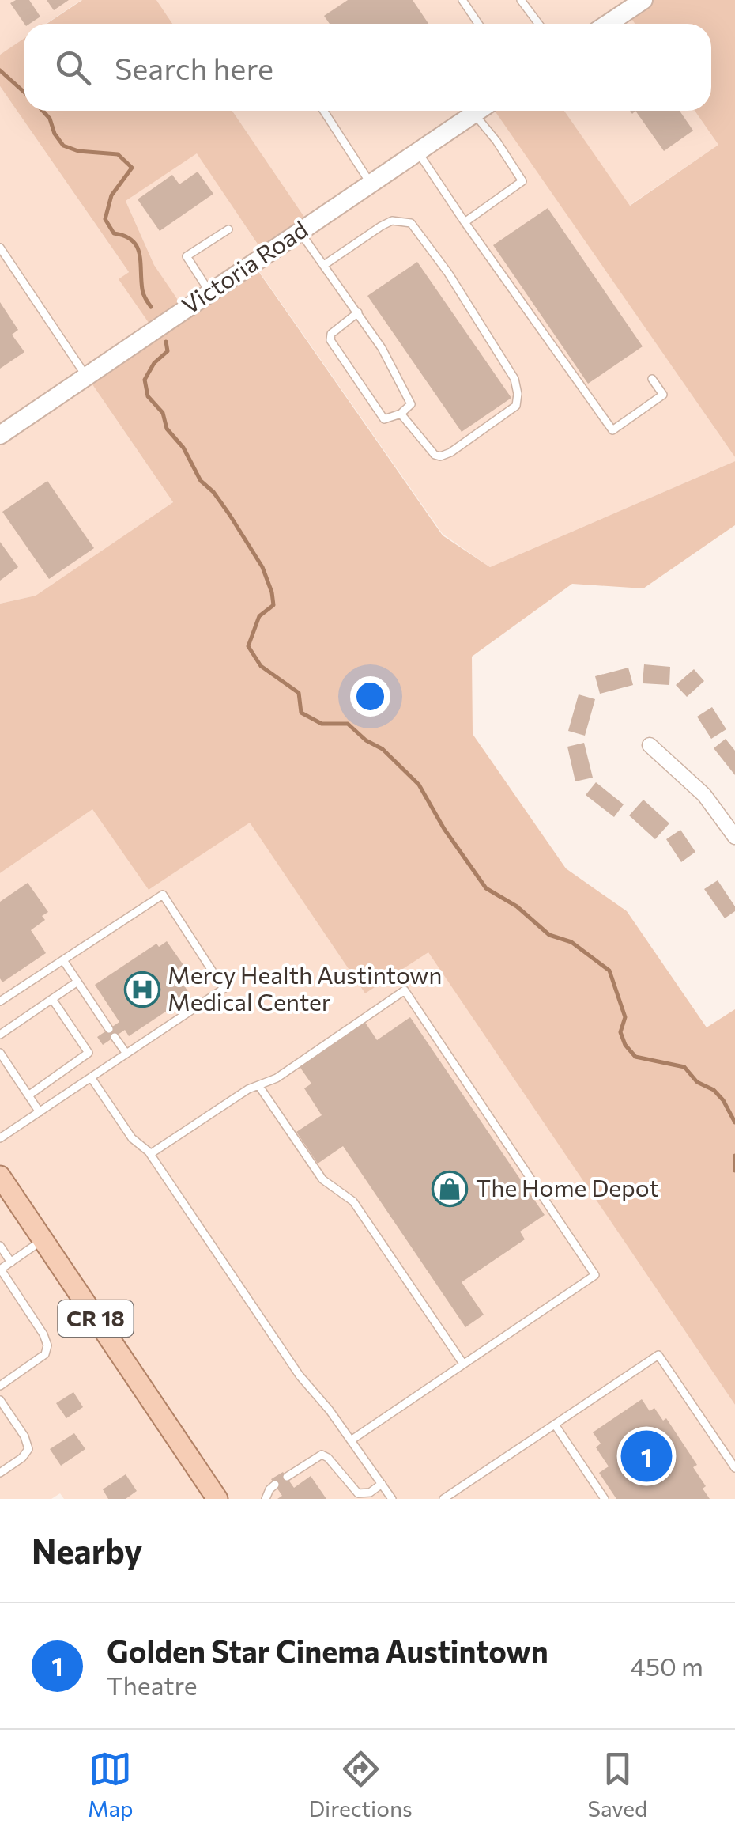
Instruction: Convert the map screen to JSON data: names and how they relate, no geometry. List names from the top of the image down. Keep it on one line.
{"streets":{"main road":["CR 18"],"street":["Victoria Road"]},"places":{"hospital":["Mercy Health Austintown Medical Center"],"shop":["The Home Depot"]},"page":{"search":"Search here","pins":"1","heading":"Nearby","list":[{"mark":"1","name":"Golden Star Cinema Austintown","note":"Theatre","value":"450 m"}],"nav":["Map","Directions","Saved"]}}
